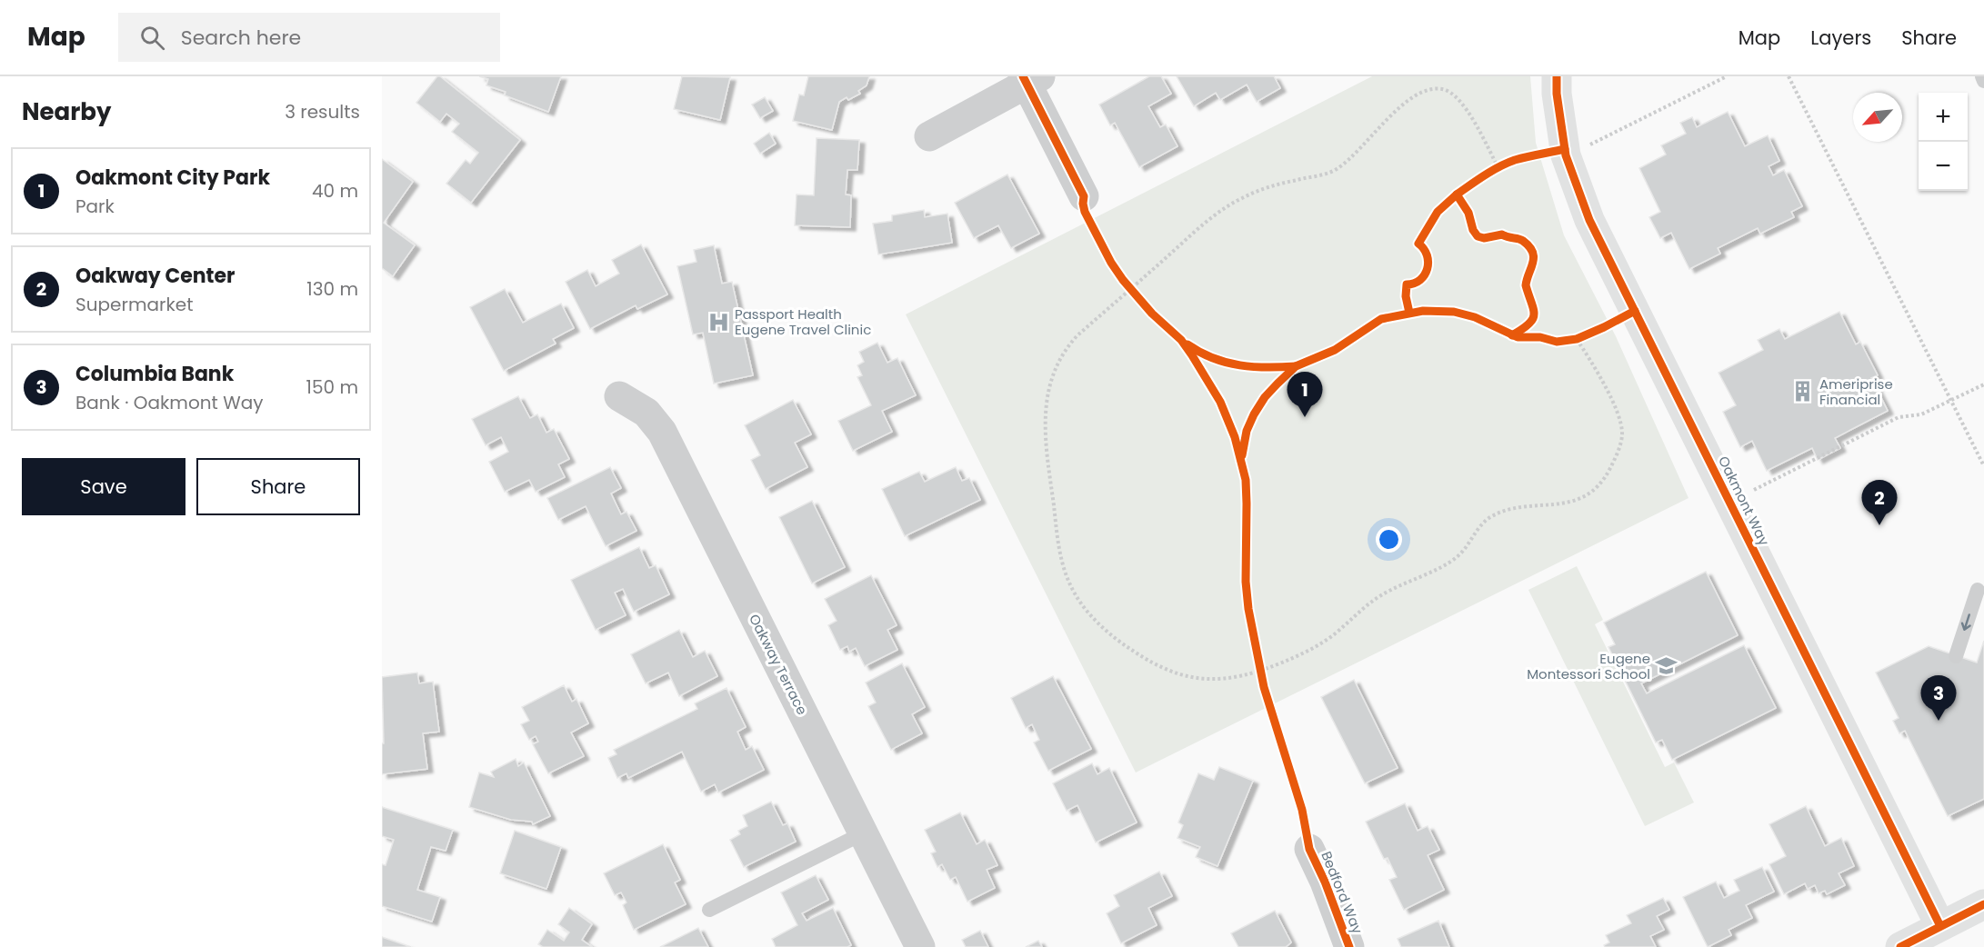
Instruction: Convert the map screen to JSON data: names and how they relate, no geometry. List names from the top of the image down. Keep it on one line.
{"streets":{"street":["Oakmont Way","Oakway Terrace","Bedford Way"]},"places":{"hospital":["Passport Health Eugene Travel Clinic"],"building":["Ameriprise Financial"],"school or university":["Eugene Montessori School"]},"north":"bottom left","page":{"header":"Map","search":"Search here","nav":["Map","Layers","Share"],"heading":["Nearby","3 results"],"map_buttons":["+","−"],"list":[{"mark":"1","name":"Oakmont City Park","note":"Park","value":"40 m"},{"mark":"2","name":"Oakway Center","note":"Supermarket","value":"130 m"},{"mark":"3","name":"Columbia Bank","note":"Bank · Oakmont Way","value":"150 m"}],"pins":["1","2","3"],"buttons":["Save","Share"]}}
